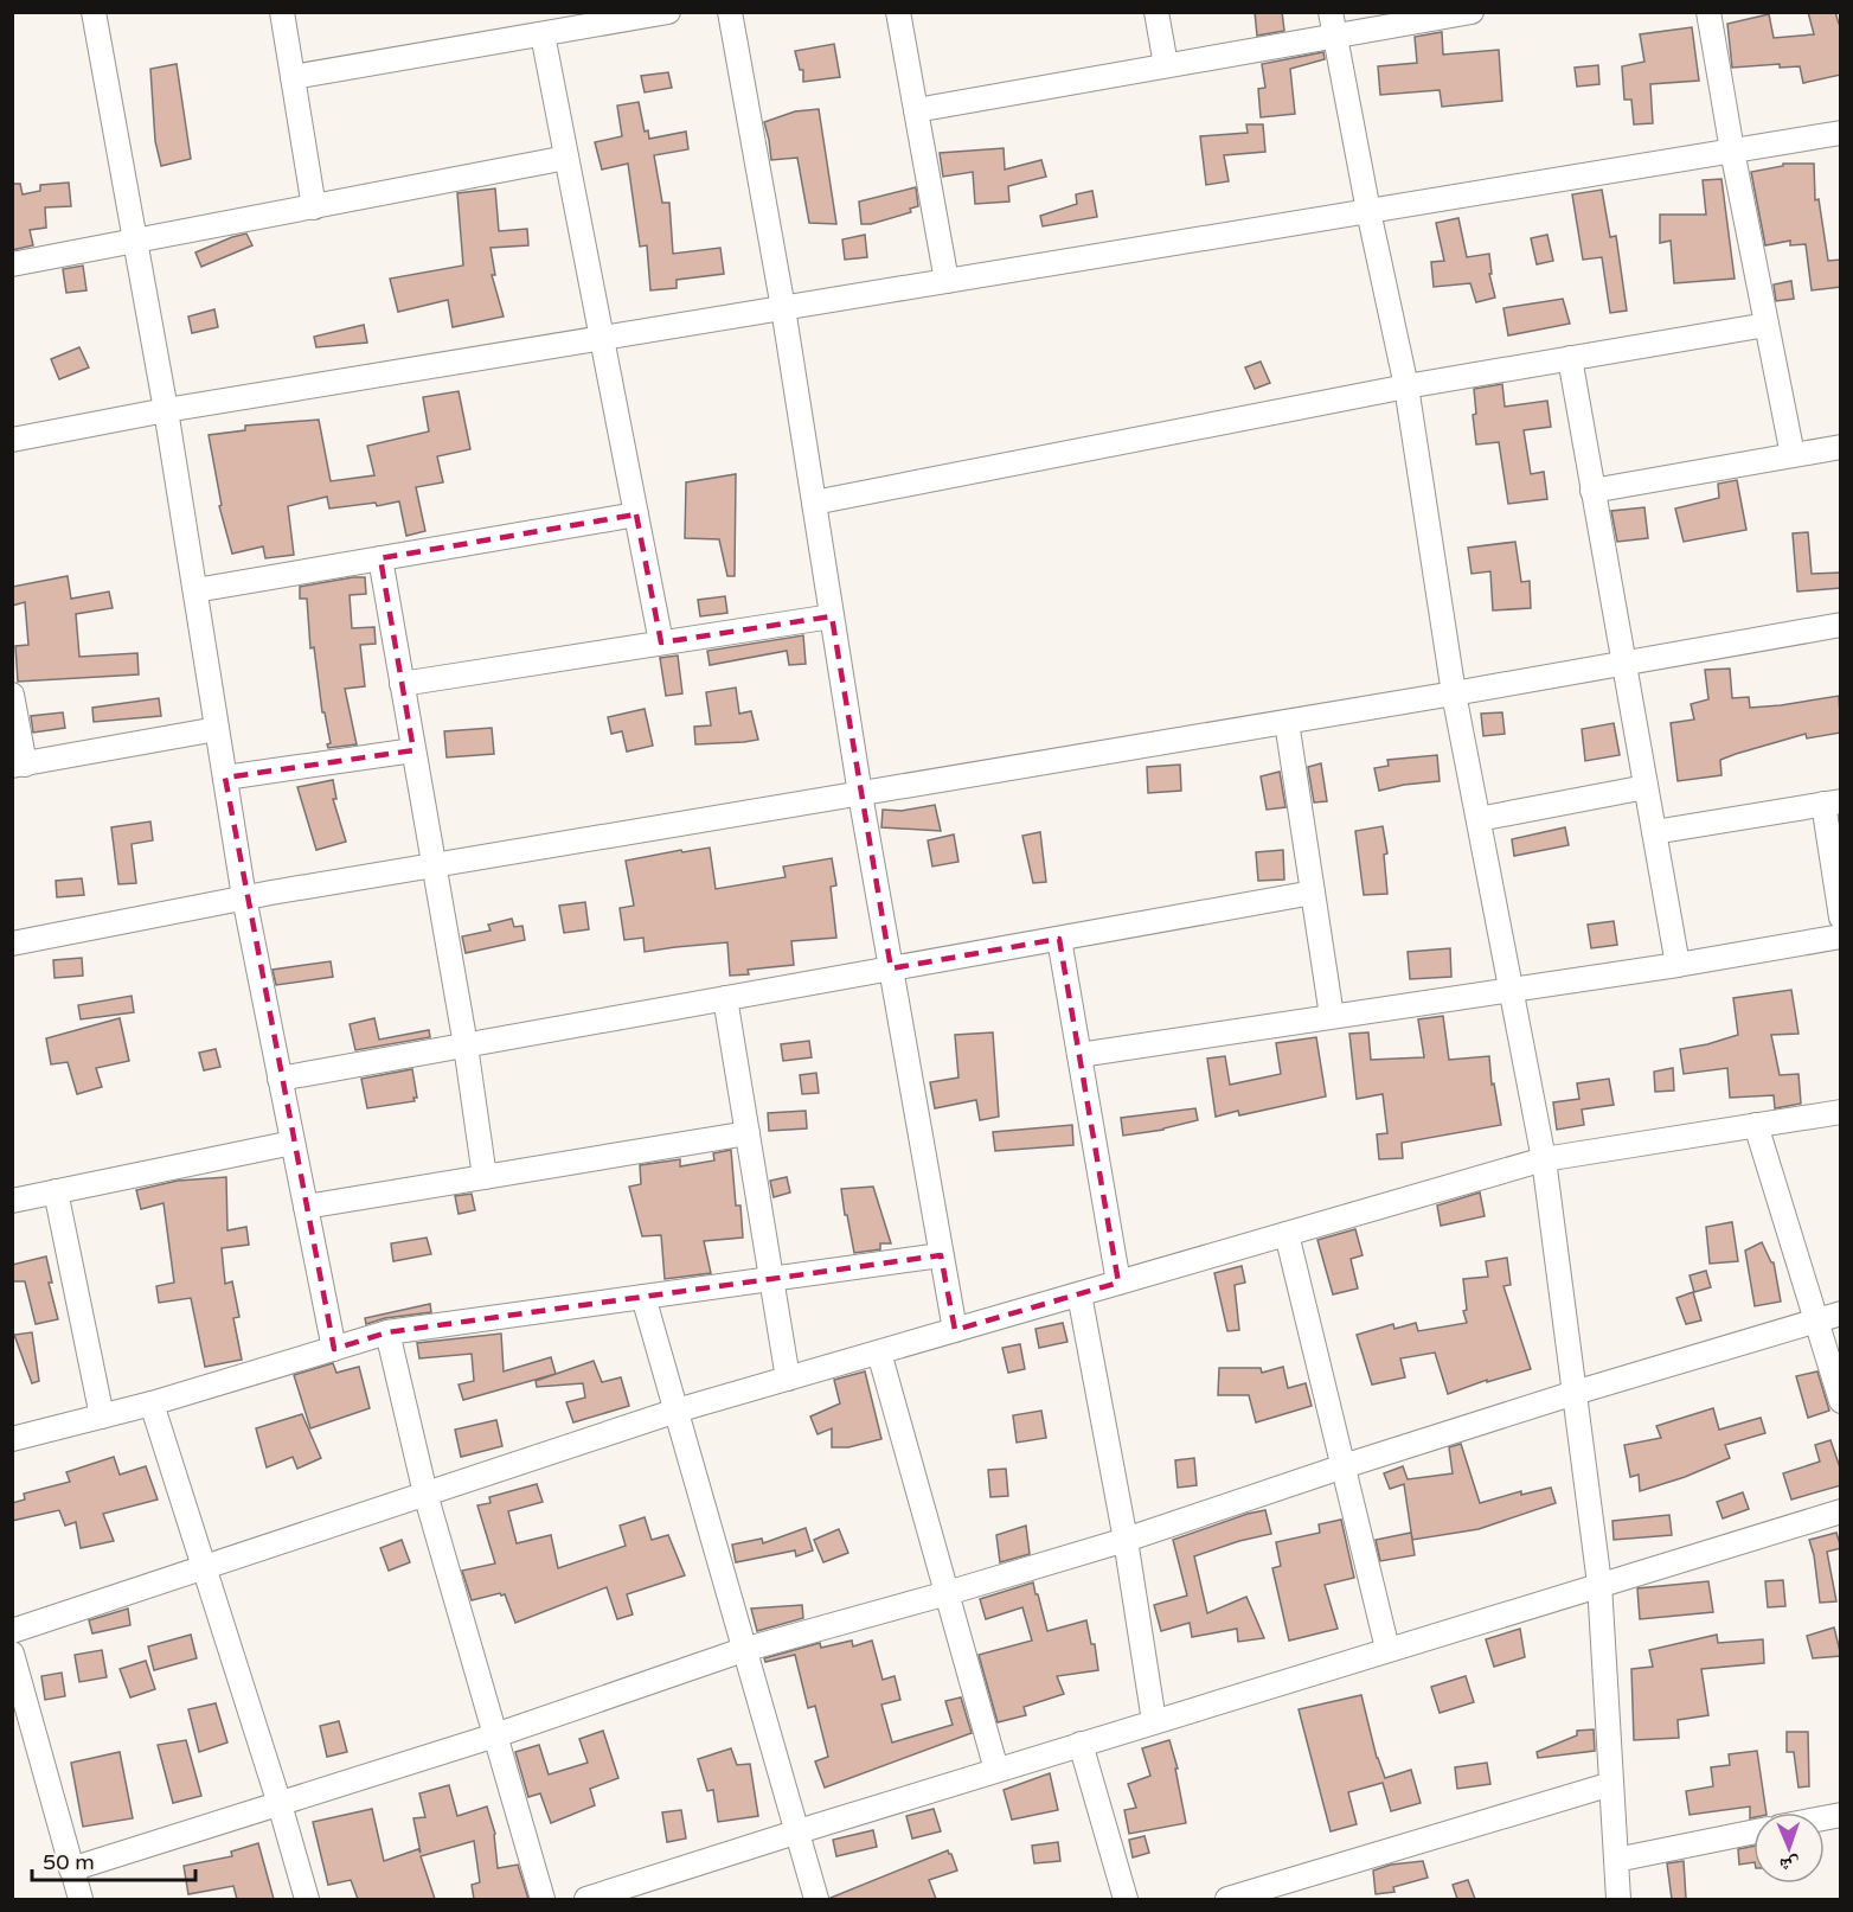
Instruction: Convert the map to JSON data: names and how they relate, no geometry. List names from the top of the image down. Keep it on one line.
{"scale_bar":"50 m","north":"bottom"}
